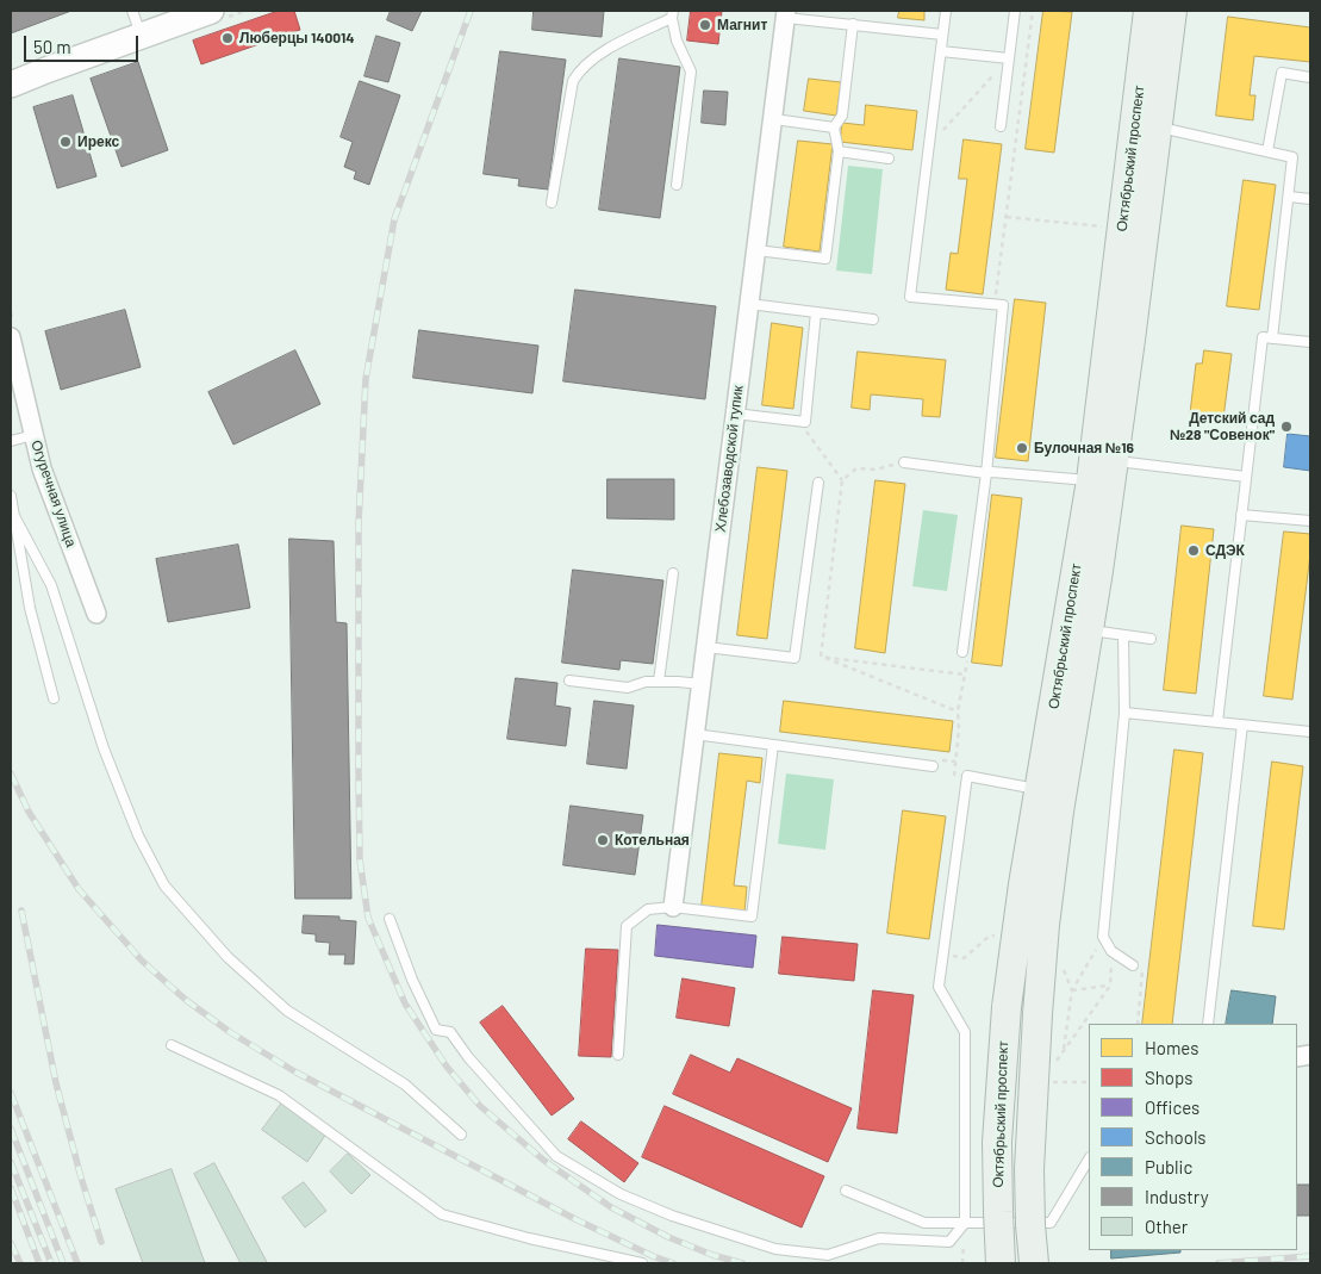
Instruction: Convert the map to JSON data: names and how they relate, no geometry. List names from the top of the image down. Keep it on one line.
{"streets":{"main road":["Октябрьский проспект"],"street":["Хлебозаводской тупик","Огуречная улица"]},"places":["Магнит","Люберцы 140014","Ирекс","Детский сад №28 \"Совенок\"","Булочная №16","СДЭК","Котельная"],"legend":["Homes","Shops","Offices","Schools","Public","Industry","Other"],"scale_bar":"50 m"}
